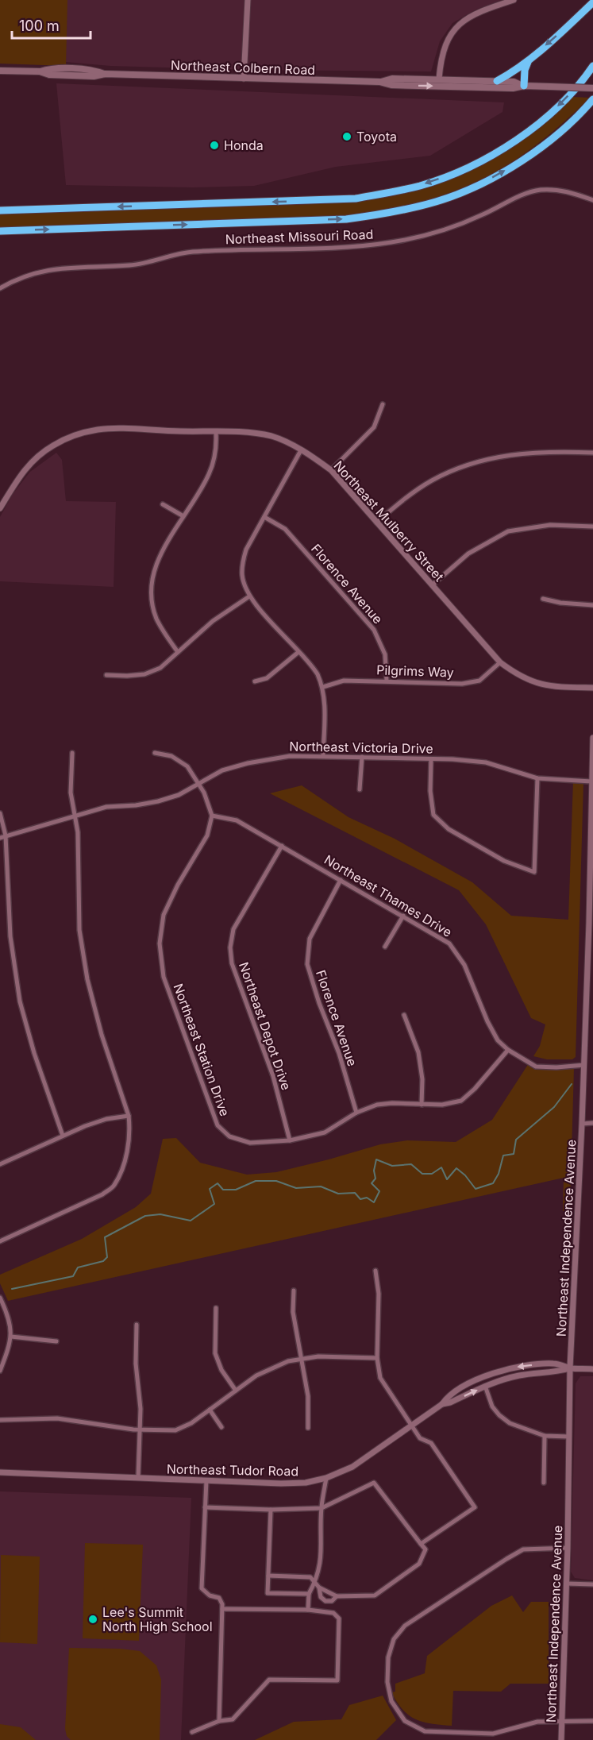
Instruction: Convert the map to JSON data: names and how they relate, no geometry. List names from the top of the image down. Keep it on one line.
{"streets":{"main road":["Northeast Colbern Road"],"street":["Northeast Missouri Road","Northeast Mulberry Street","Florence Avenue","Pilgrims Way","Northeast Victoria Drive","Northeast Thames Drive","Northeast Depot Drive","Northeast Station Drive","Northeast Independence Avenue","Northeast Tudor Road"]},"crossings":[["Northeast Mulberry Street","Pilgrims Way"],["Florence Avenue","Pilgrims Way"],["Florence Avenue","Northeast Thames Drive"],["Florence Avenue","Northeast Station Drive"],["Northeast Victoria Drive","Northeast Independence Avenue"],["Northeast Thames Drive","Northeast Depot Drive"],["Northeast Thames Drive","Northeast Station Drive"],["Northeast Thames Drive","Northeast Independence Avenue"],["Northeast Depot Drive","Northeast Station Drive"],["Northeast Independence Avenue","Northeast Tudor Road"]],"places":["Toyota","Honda","Lee's Summit North High School"],"scale_bar":"100 m"}
